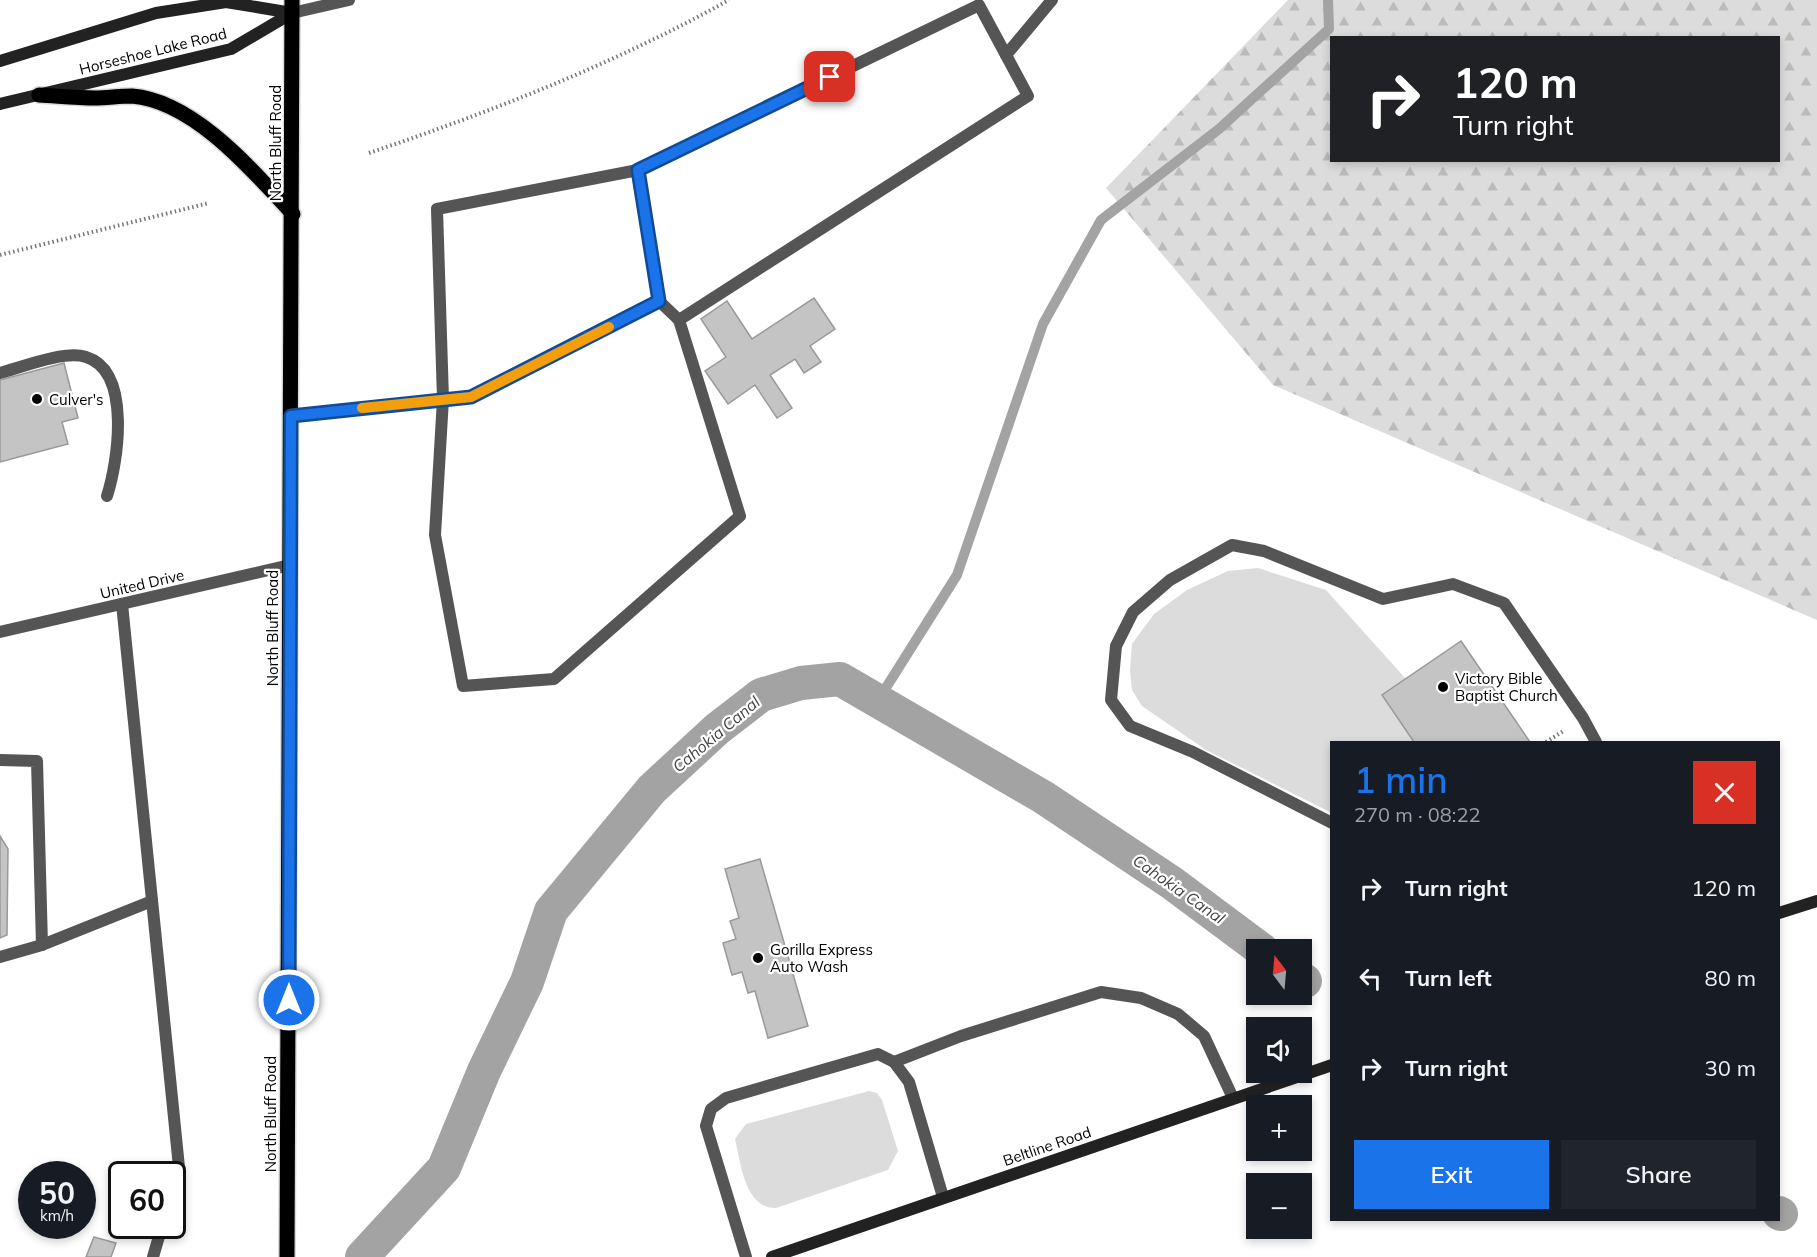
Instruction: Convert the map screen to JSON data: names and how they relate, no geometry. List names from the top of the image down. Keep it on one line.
{"streets":{"main road":["Horseshoe Lake Road","North Bluff Road","Beltline Road"],"street":["United Drive"]},"crossings":[["Horseshoe Lake Road","North Bluff Road"],["North Bluff Road","United Drive"]],"water":["Cahokia Canal"],"places":["Culver's","Victory Bible Baptist Church","Gorilla Express Auto Wash"],"north":"top","page":{"turn":["120 m","Turn right"],"heading":["1 min","270 m · 08:22"],"list":[{"name":"Turn right","value":"120 m"},{"name":"Turn left","value":"80 m"},{"name":"Turn right","value":"30 m"}],"map_buttons":["+","−"],"buttons":["Exit","Share"],"speed":"50 km/h","limit":"60"}}
